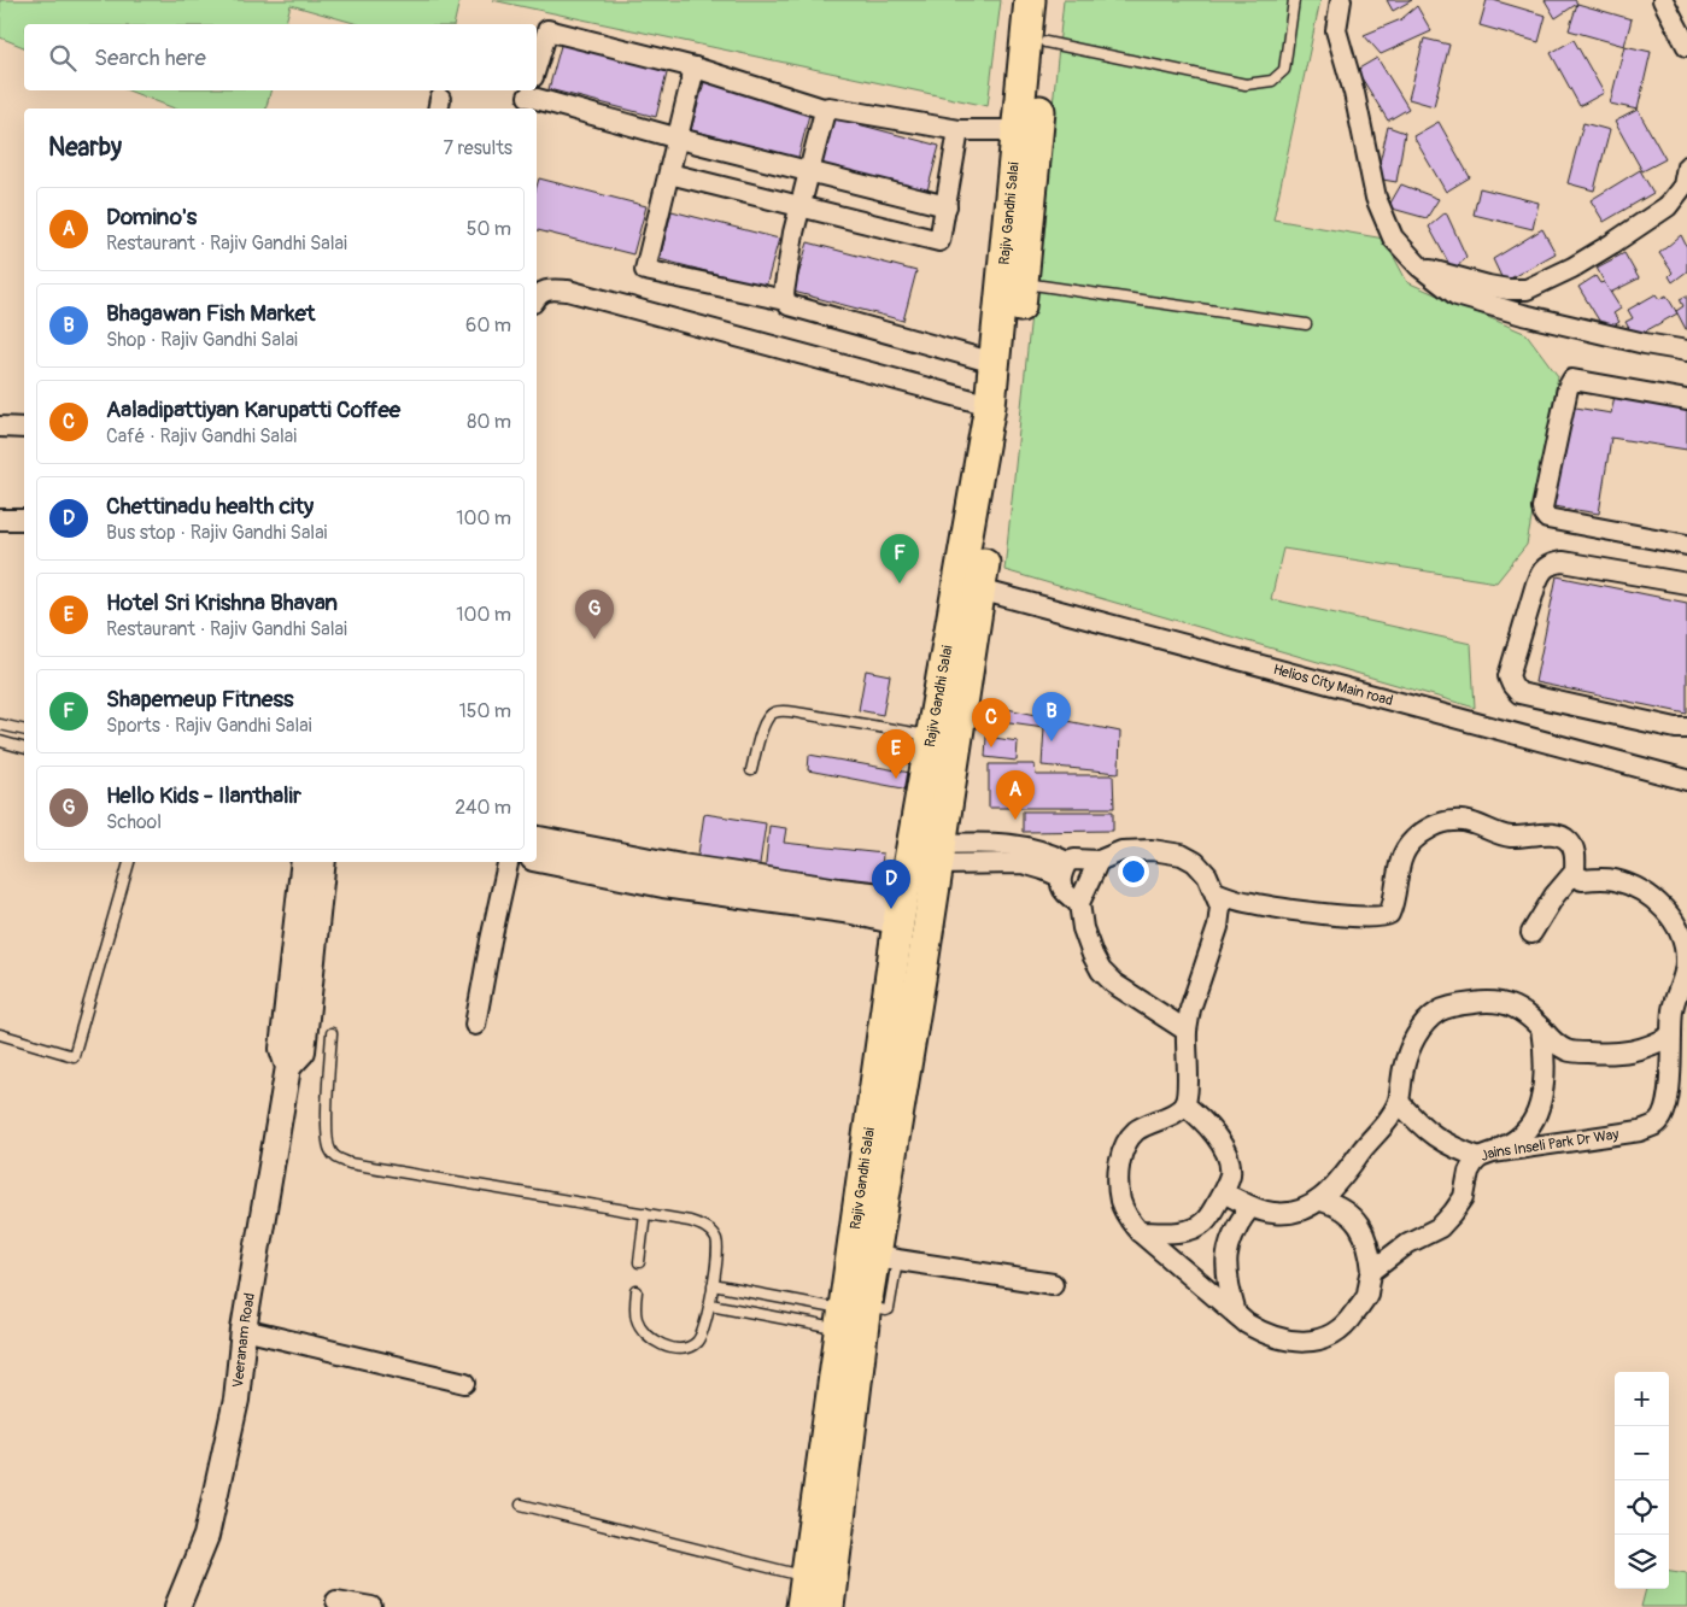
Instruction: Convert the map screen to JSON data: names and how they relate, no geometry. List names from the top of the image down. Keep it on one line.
{"streets":{"main road":["Rajiv Gandhi Salai"],"street":["Helios City Main road","Jains Inseli Park Dr Way","Veeranam Road"]},"crossings":[["Rajiv Gandhi Salai","Helios City Main road"]],"page":{"search":"Search here","heading":["Nearby","7 results"],"list":[{"mark":"A","name":"Domino's","note":"Restaurant · Rajiv Gandhi Salai","value":"50 m"},{"mark":"B","name":"Bhagawan Fish Market","note":"Shop · Rajiv Gandhi Salai","value":"60 m"},{"mark":"C","name":"Aaladipattiyan Karupatti Coffee","note":"Café · Rajiv Gandhi Salai","value":"80 m"},{"mark":"D","name":"Chettinadu health city","note":"Bus stop · Rajiv Gandhi Salai","value":"100 m"},{"mark":"E","name":"Hotel Sri Krishna Bhavan","note":"Restaurant · Rajiv Gandhi Salai","value":"100 m"},{"mark":"F","name":"Shapemeup Fitness","note":"Sports · Rajiv Gandhi Salai","value":"150 m"},{"mark":"G","name":"Hello Kids - Ilanthalir","note":"School","value":"240 m"}],"pins":["F","G","B","C","E","A","D"],"map_buttons":["+","−"]}}
